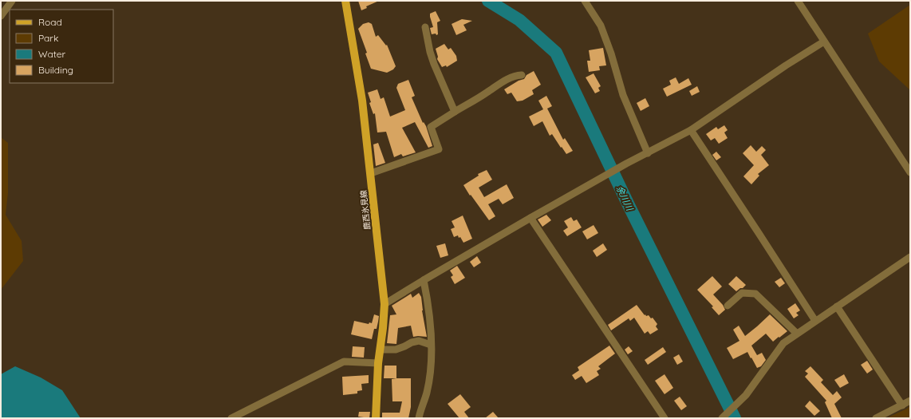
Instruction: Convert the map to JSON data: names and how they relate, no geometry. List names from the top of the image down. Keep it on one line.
{"streets":{"main road":["鹿西氷見線"]},"water":["余川川"],"legend":["Road","Park","Water","Building"]}
